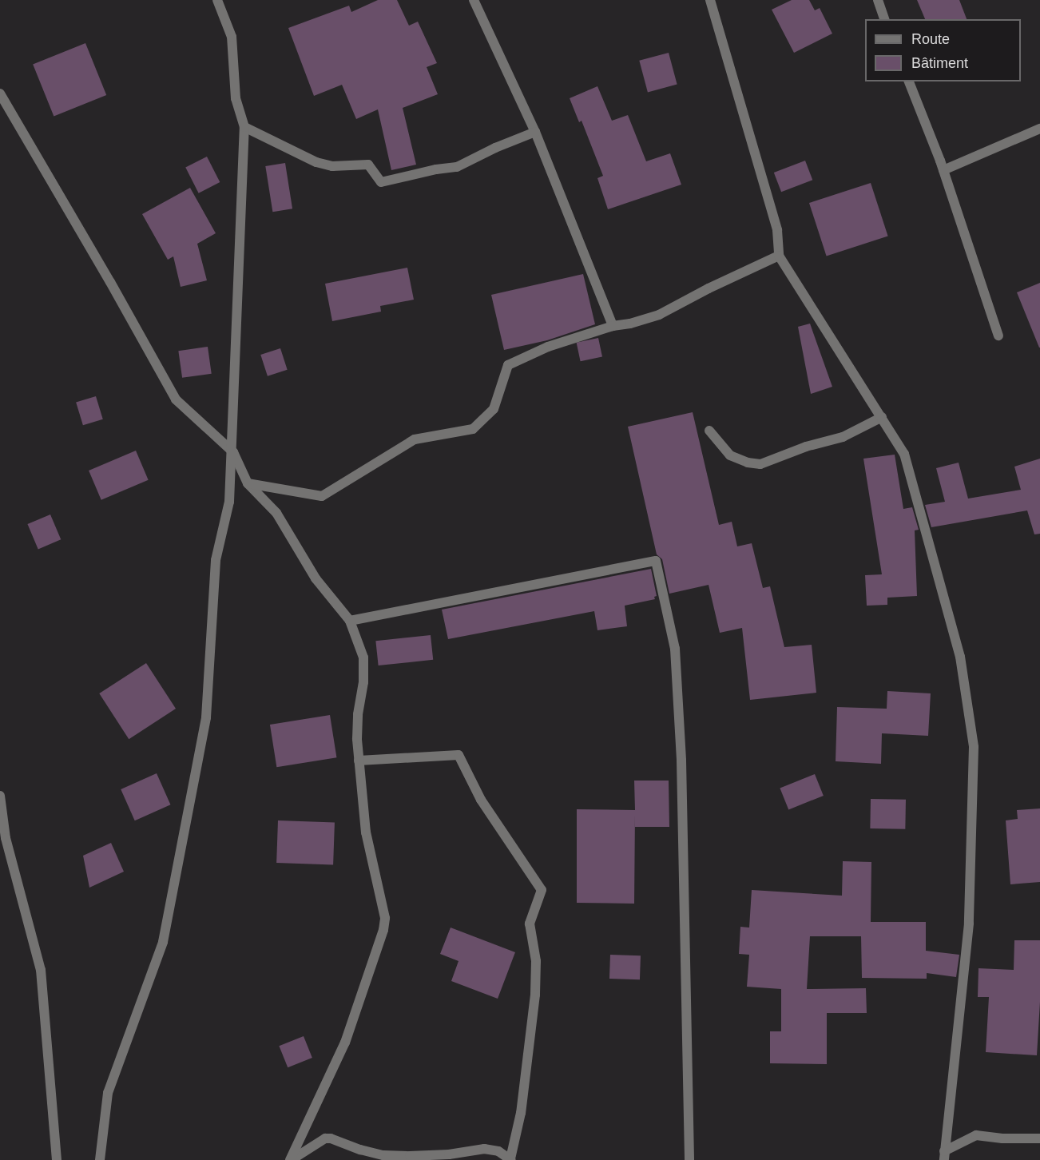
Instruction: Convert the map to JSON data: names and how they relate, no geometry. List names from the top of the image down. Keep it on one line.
{"legend":["Route","Bâtiment"]}
